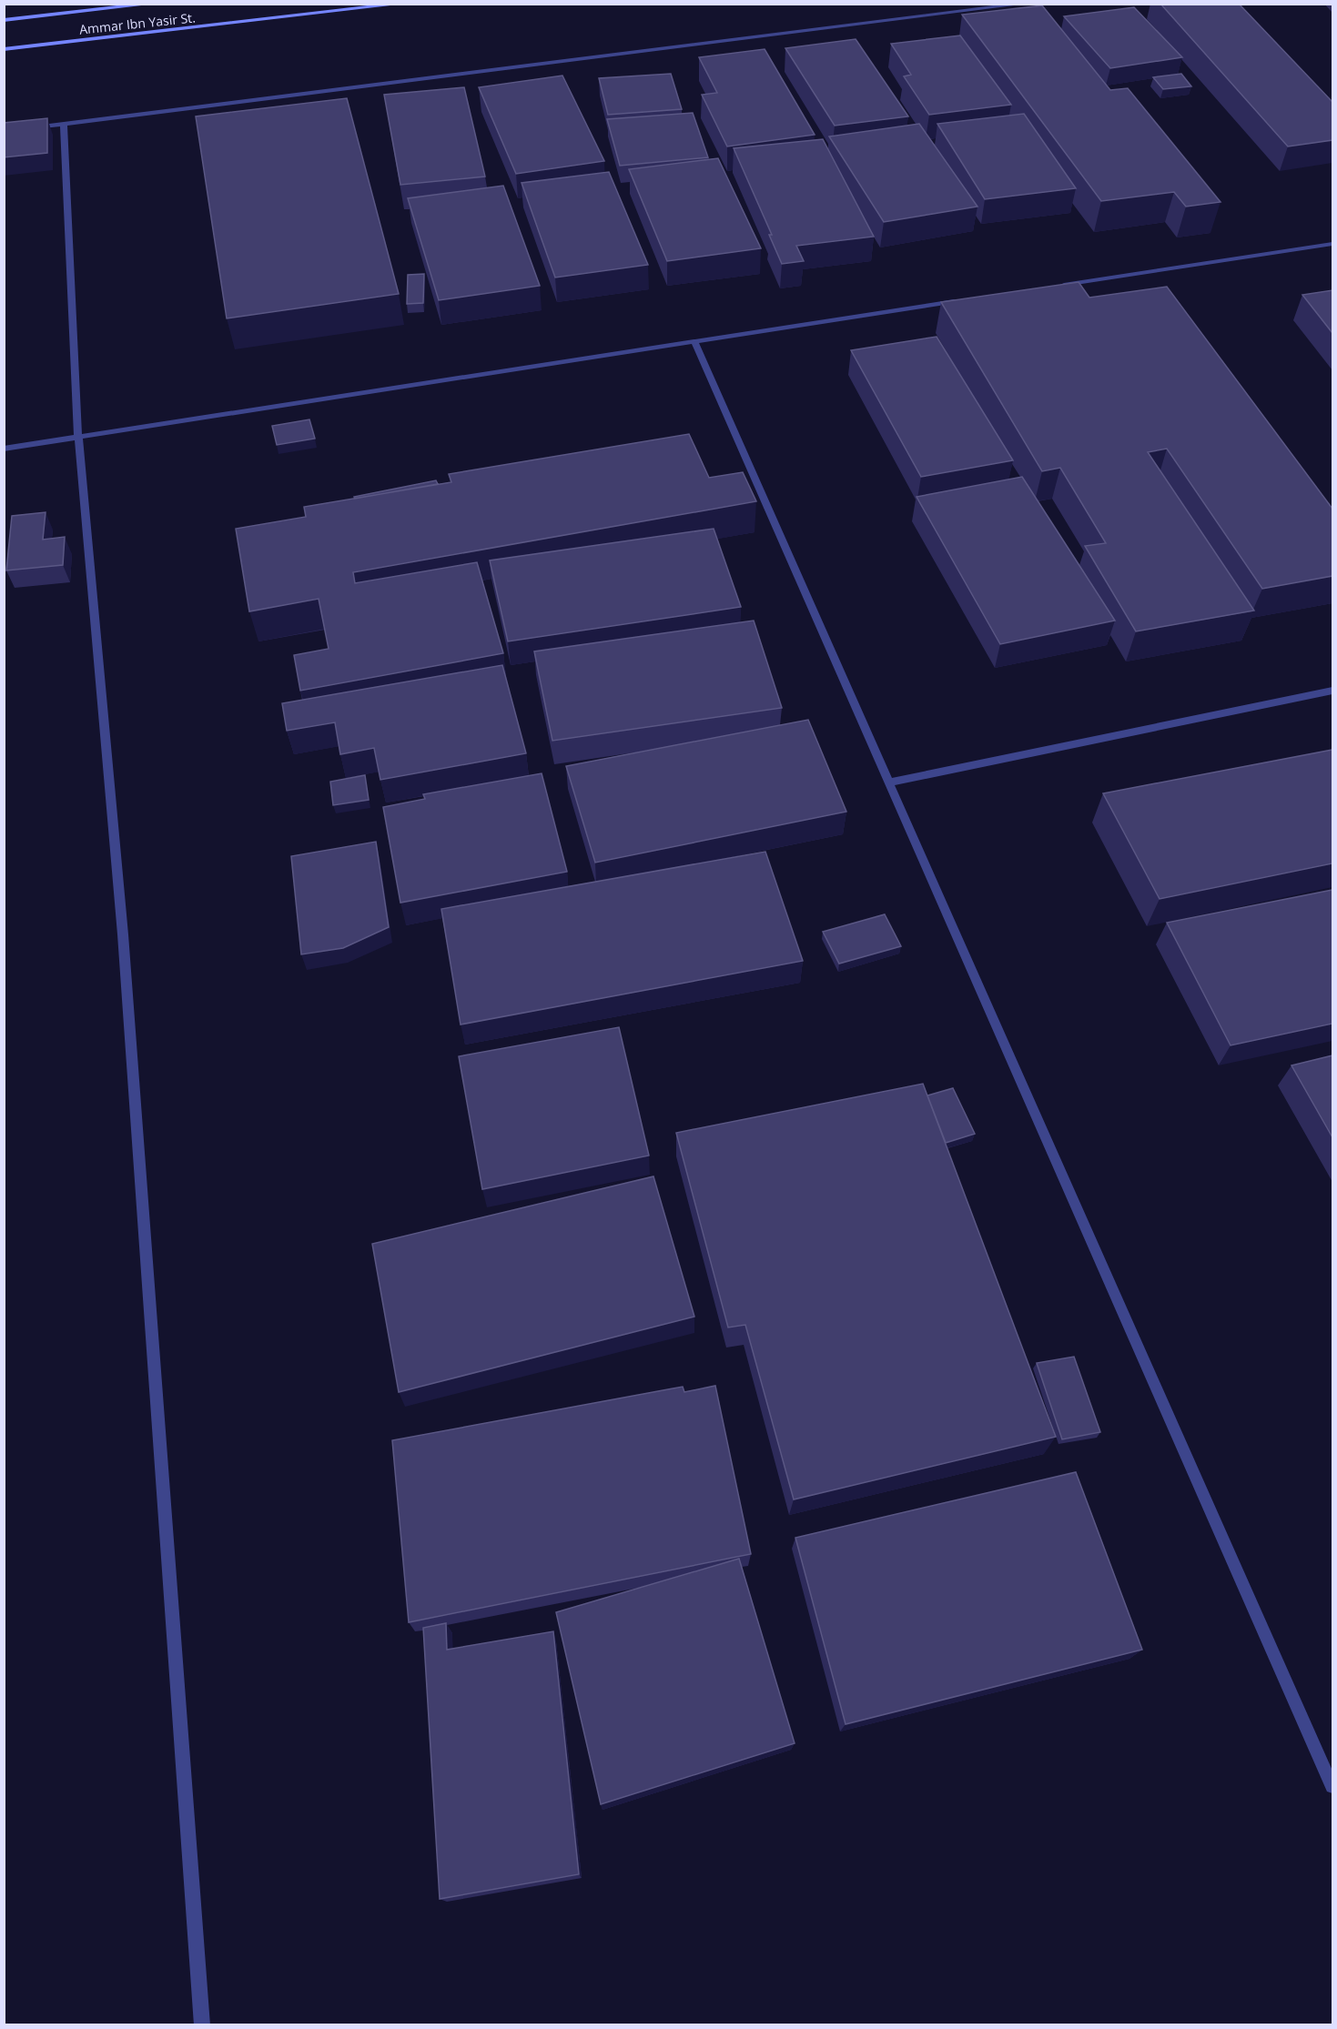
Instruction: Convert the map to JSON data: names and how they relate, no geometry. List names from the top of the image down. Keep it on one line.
{"streets":{"street":["Ammar Ibn Yasir St."]}}
